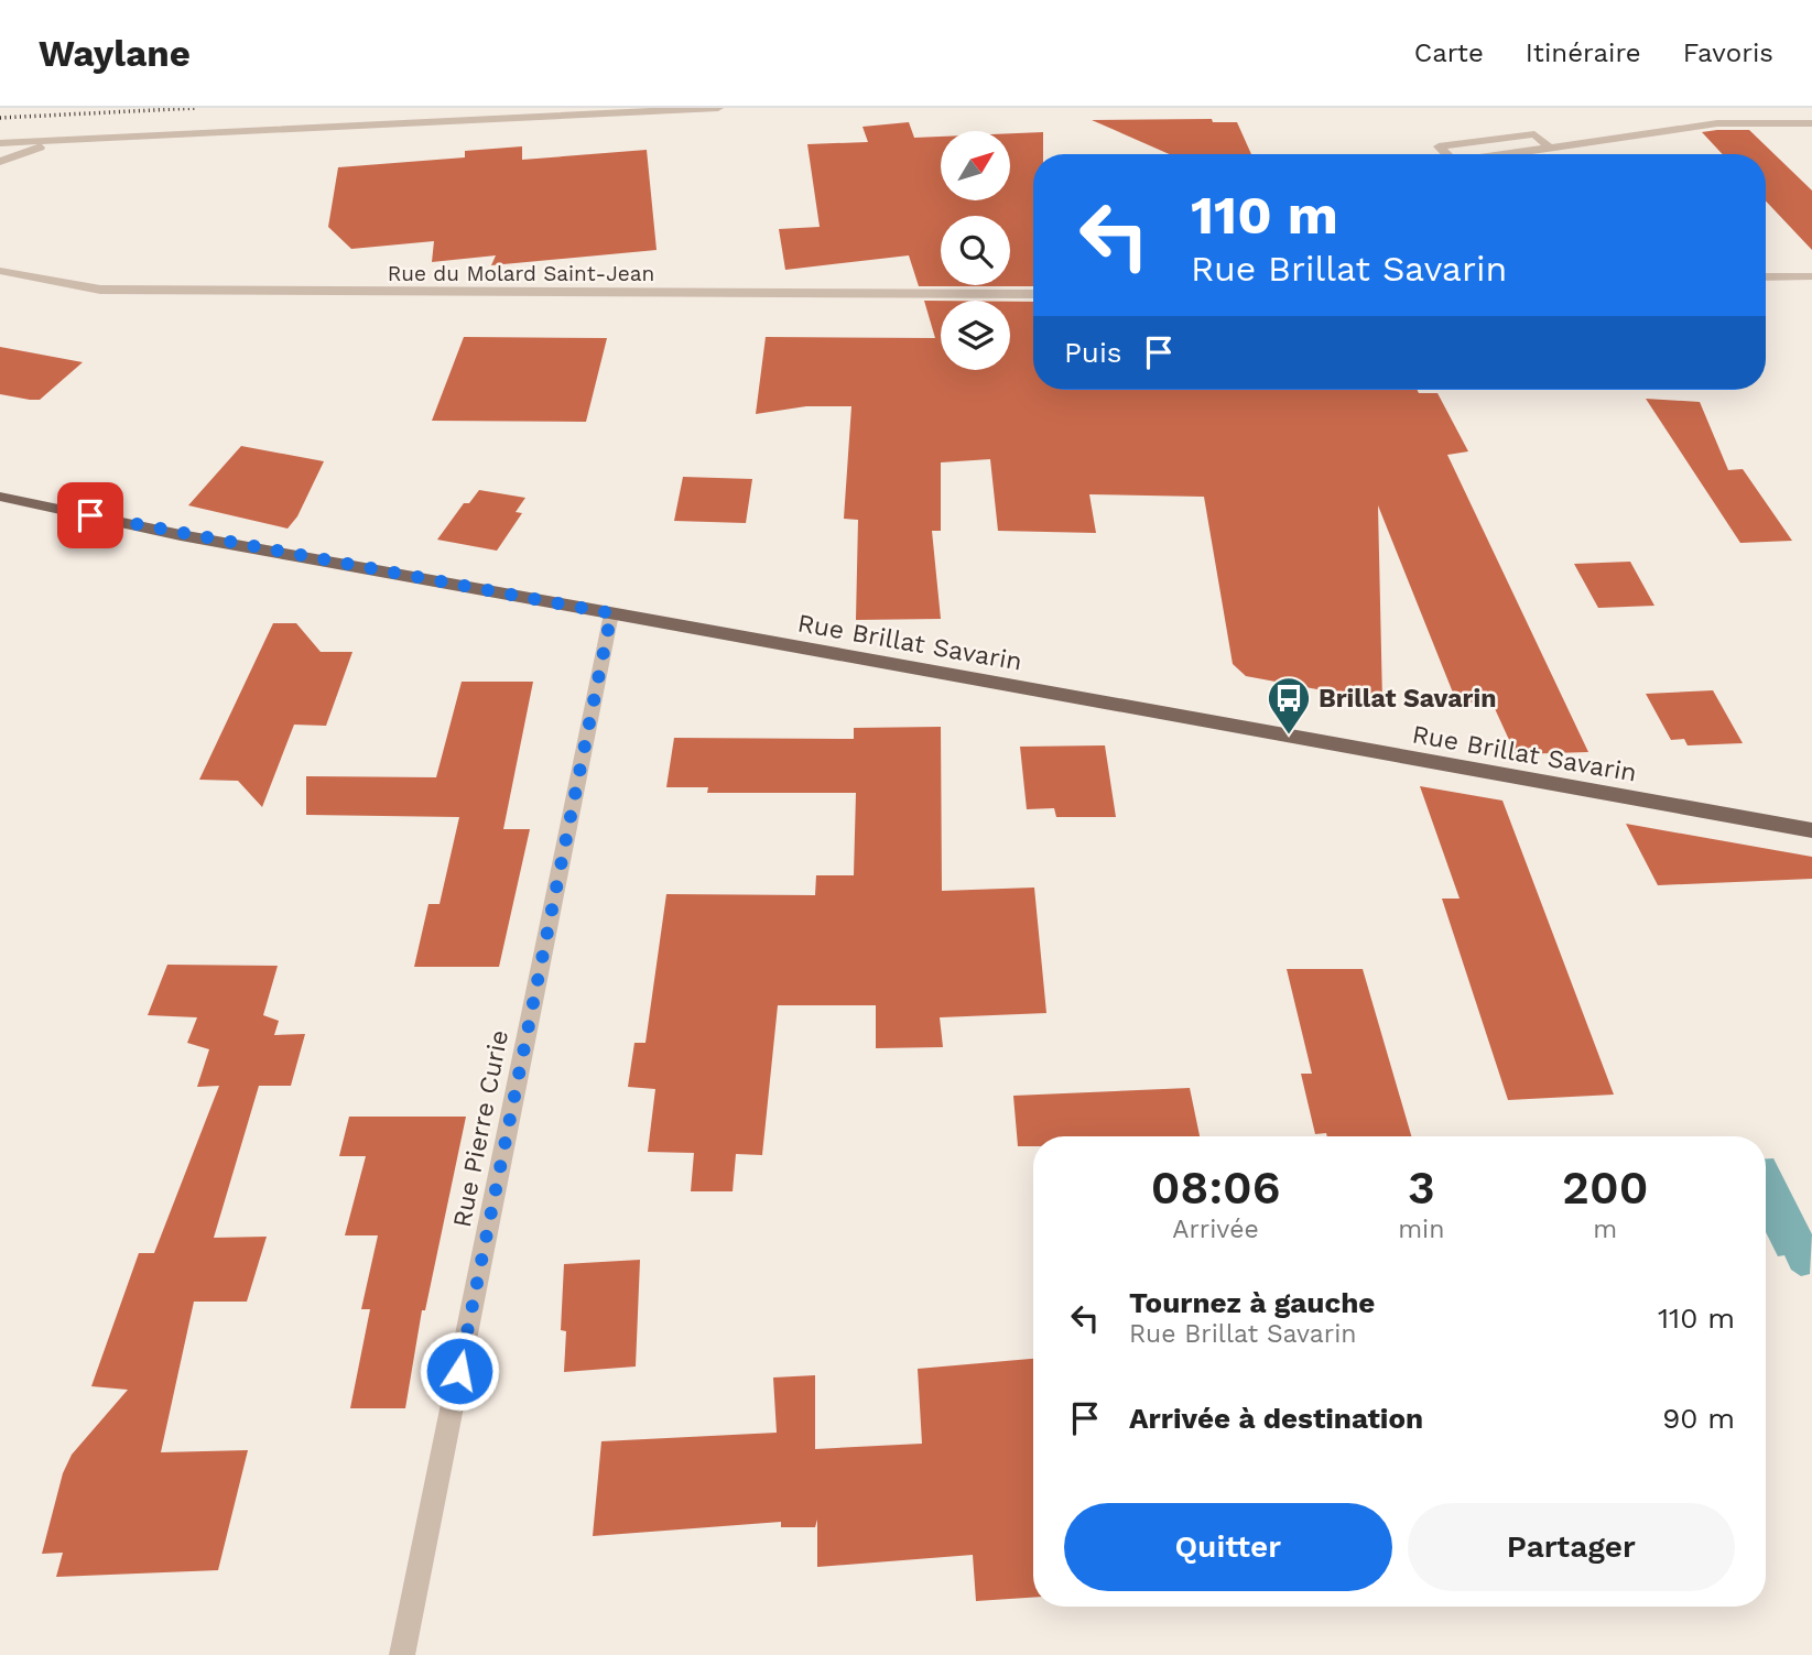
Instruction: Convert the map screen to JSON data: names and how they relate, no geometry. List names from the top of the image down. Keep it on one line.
{"streets":{"main road":["Rue Brillat Savarin"],"street":["Rue du Molard Saint-Jean","Rue Pierre Curie"]},"crossings":[["Rue Brillat Savarin","Rue Pierre Curie"]],"places":{"bus stop":["Brillat Savarin"]},"north":"top right","page":{"header":"Waylane","nav":["Carte","Itinéraire","Favoris"],"turn":["110 m","Rue Brillat Savarin"],"then":"Puis","eta":["08:06","Arrivée","3","min","200","m"],"list":[{"name":"Tournez à gauche","note":"Rue Brillat Savarin","value":"110 m"},{"name":"Arrivée à destination","value":"90 m"}],"buttons":["Quitter","Partager"]}}
